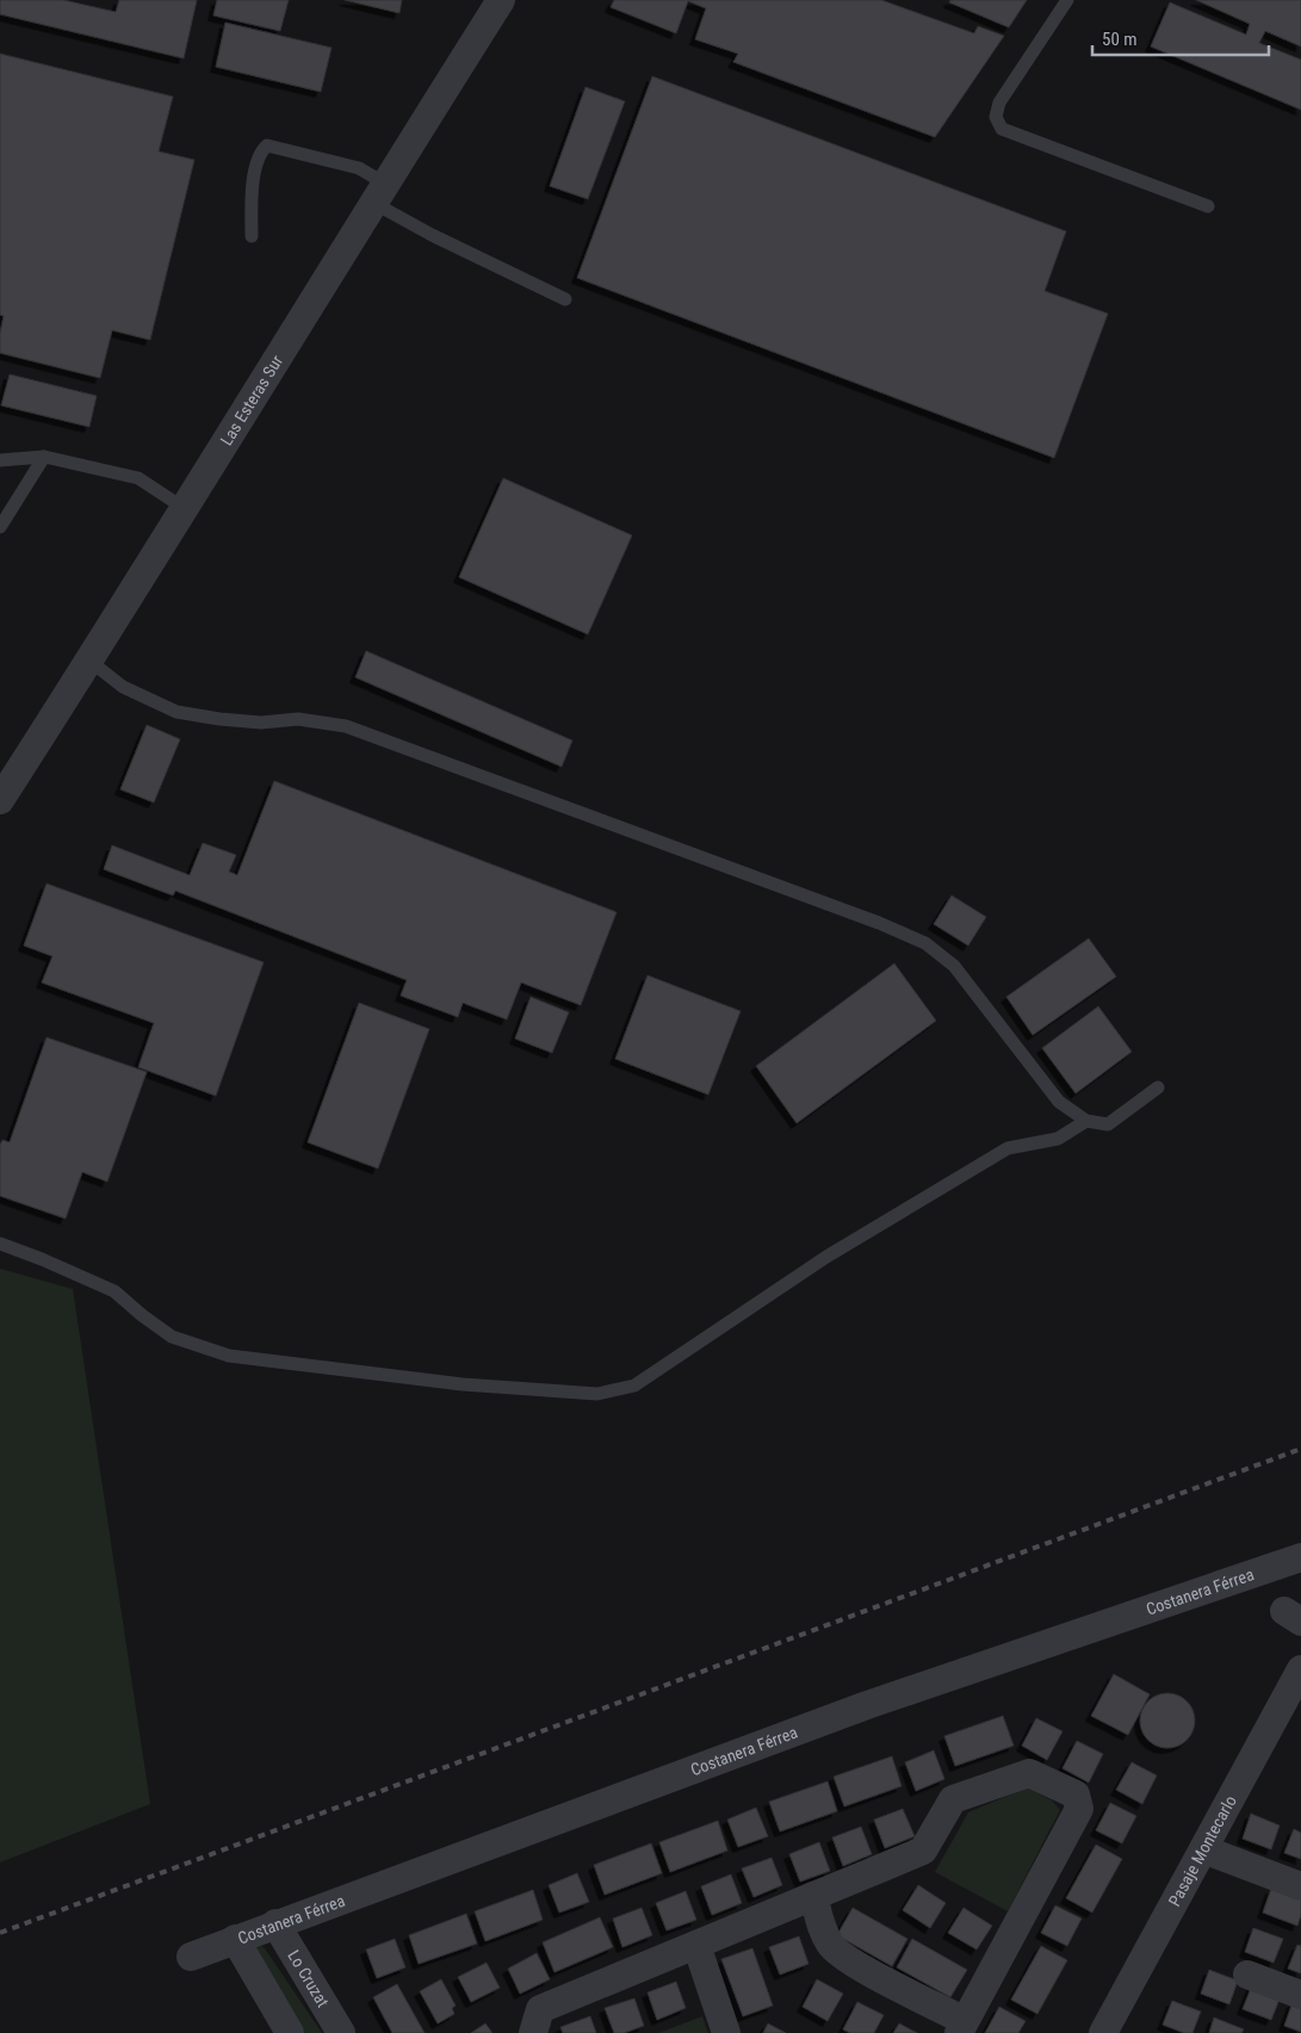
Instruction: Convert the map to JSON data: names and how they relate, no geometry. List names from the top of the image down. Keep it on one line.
{"streets":{"street":["Las Esteras Sur","Costanera Férrea","Pasaje Montecarlo","Lo Cruzat"]},"crossings":[["Costanera Férrea","Lo Cruzat"]],"scale_bar":"50 m"}
